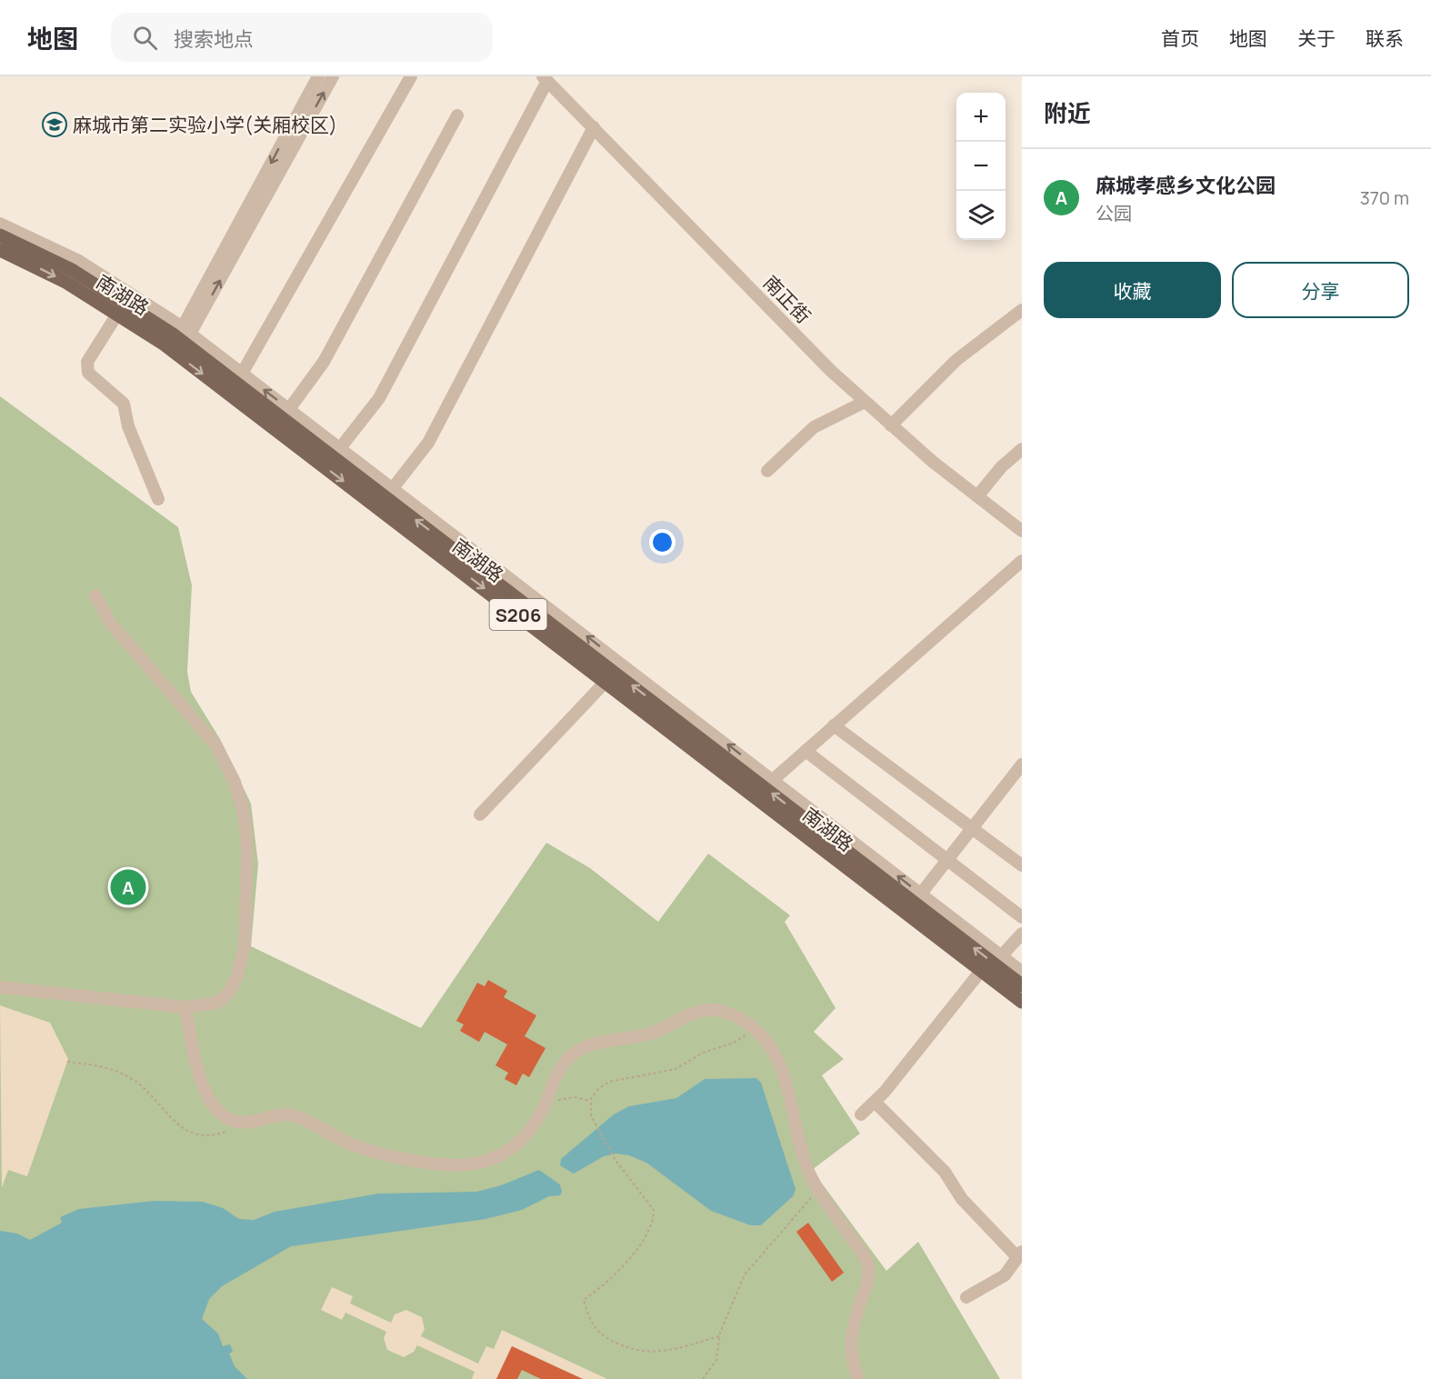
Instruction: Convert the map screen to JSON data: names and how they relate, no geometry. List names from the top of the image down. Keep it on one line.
{"streets":{"main road":["南湖路","S206"],"street":["南正街"]},"places":{"school or university":["麻城市第二实验小学(关厢校区)"]},"page":{"header":"地图","search":"搜索地点","nav":["首页","地图","关于","联系"],"heading":"附近","map_buttons":["+","−"],"list":[{"mark":"A","name":"麻城孝感乡文化公园","note":"公园","value":"370 m"}],"buttons":["收藏","分享"],"pins":"A"}}
